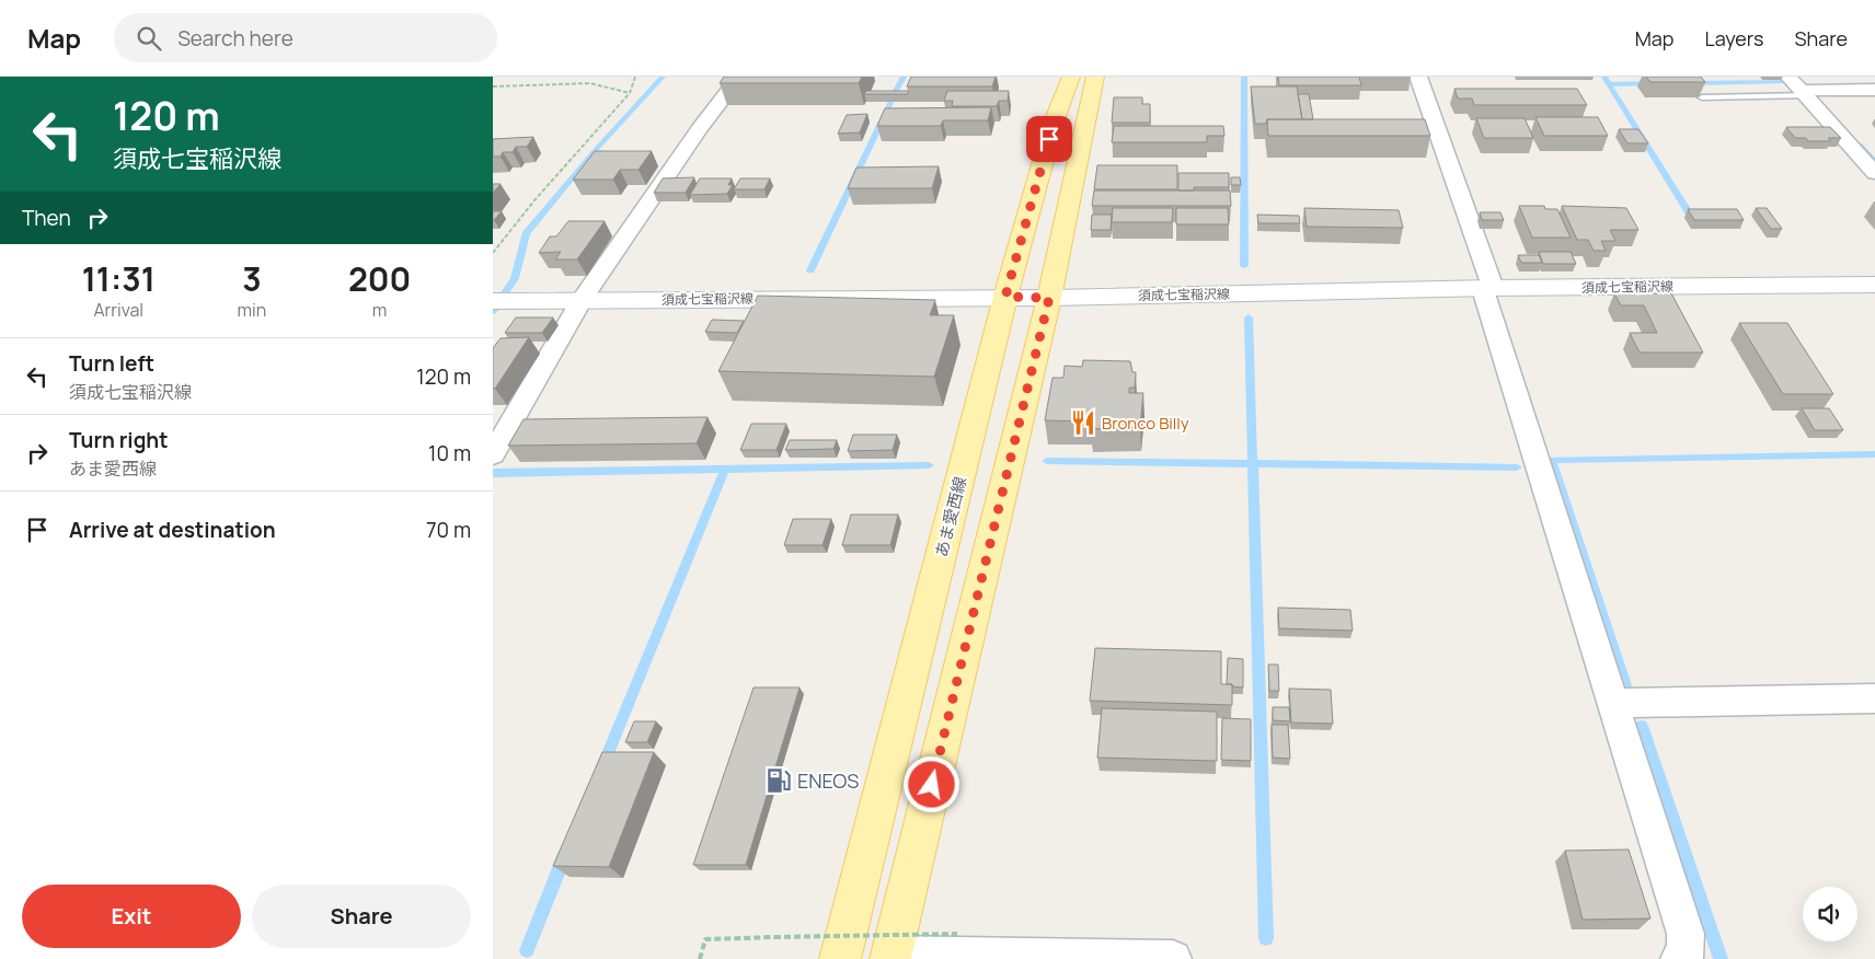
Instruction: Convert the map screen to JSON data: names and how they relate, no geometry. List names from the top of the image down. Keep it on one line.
{"streets":{"main road":["須成七宝稲沢線","あま愛西線"]},"crossings":[["須成七宝稲沢線","あま愛西線"]],"places":{"restaurant":["Bronco Billy"],"fuel station":["ENEOS"]},"page":{"header":"Map","search":"Search here","nav":["Map","Layers","Share"],"turn":["120 m","須成七宝稲沢線"],"then":"Then","eta":["11:31","Arrival","3","min","200","m"],"list":[{"name":"Turn left","note":"須成七宝稲沢線","value":"120 m"},{"name":"Turn right","note":"あま愛西線","value":"10 m"},{"name":"Arrive at destination","value":"70 m"}],"buttons":["Exit","Share"]}}
